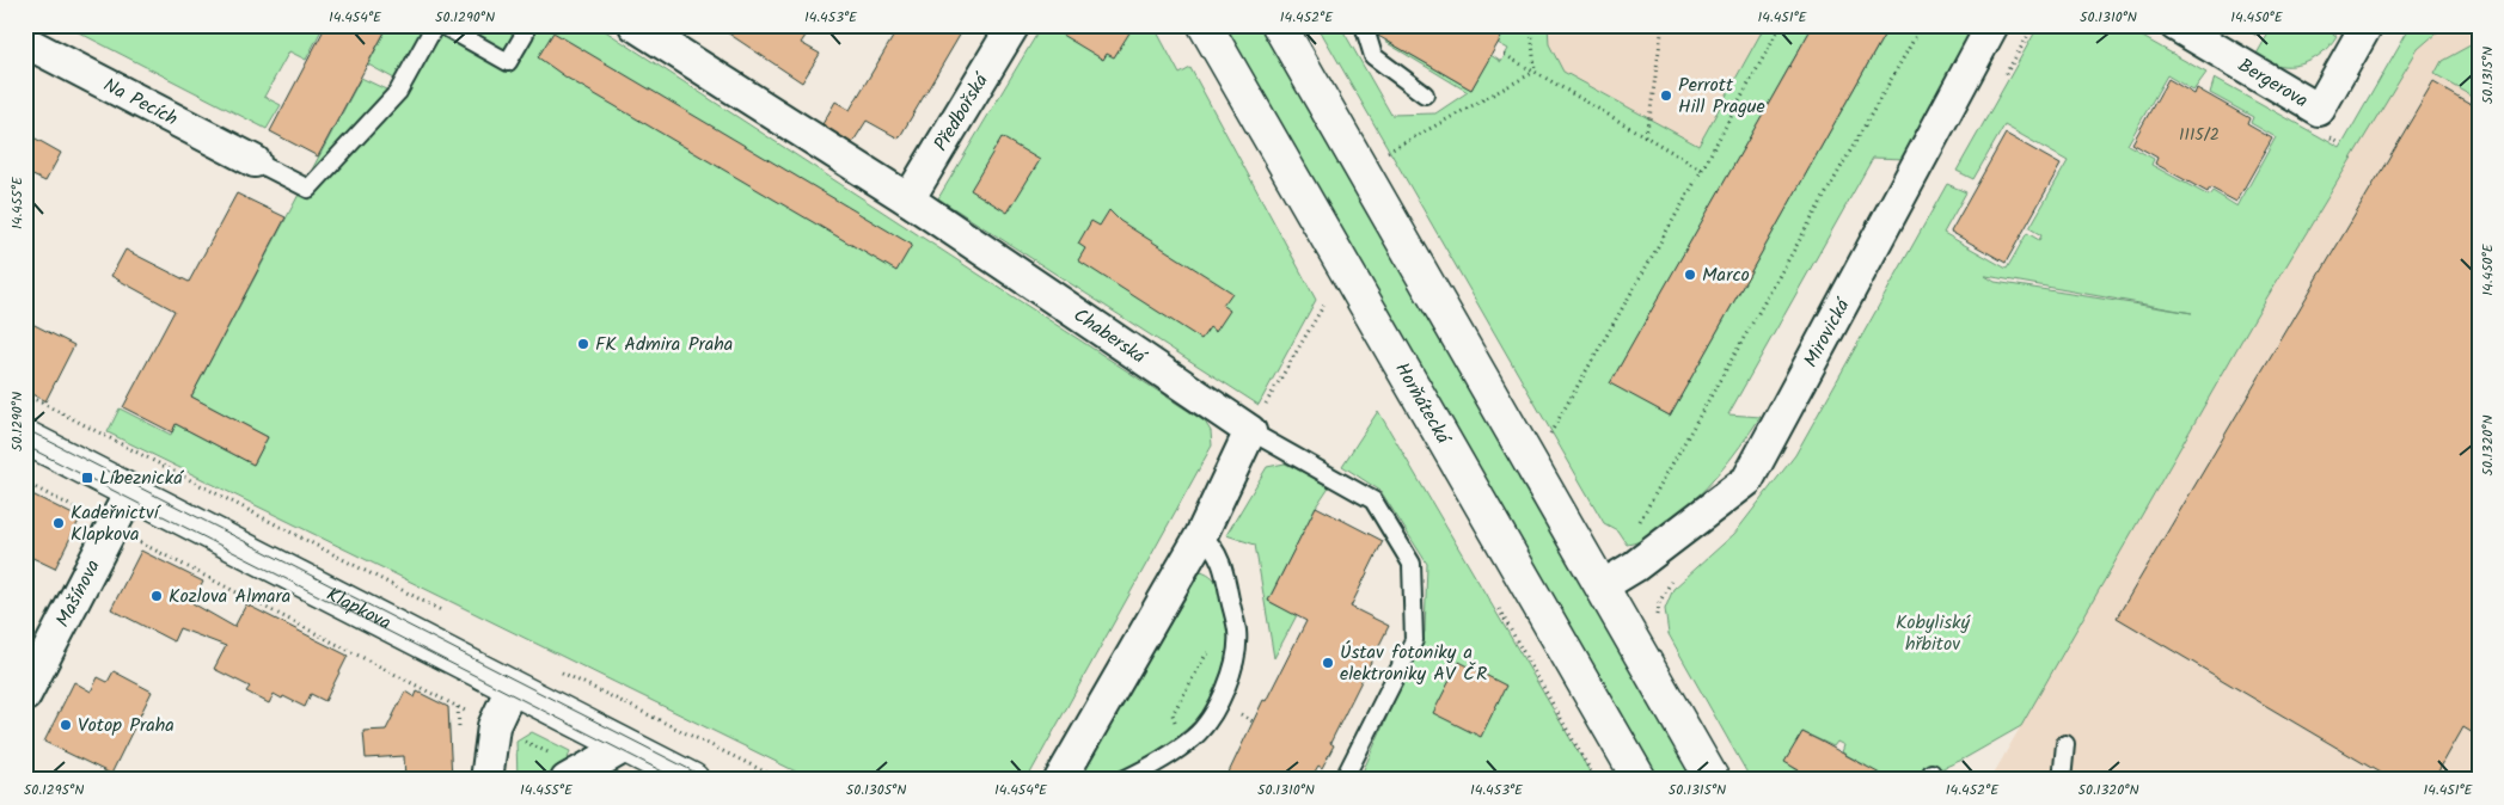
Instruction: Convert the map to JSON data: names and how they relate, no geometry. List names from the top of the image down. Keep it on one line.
{"streets":{"main road":["Horňátecká","Klapkova"],"street":["Bergerova","Na Pecích","Předbořská","Mirovická","Chaberská","Mašínova"]},"crossings":[["Předbořská","Chaberská"],["Mašínova","Klapkova"]],"parks":["Kobyliský hřbitov"],"places":{"other":["Perrott Hill Prague","Marco","FK Admira Praha","Kadeřnictví Klapkova","Kozlova Almara","Ústav fotoniky a elektroniky AV ČR","Votop Praha"],"transit":["Líbeznická"]},"house_numbers":["1115/2"],"coordinates":["14.454°E","50.1290°N","14.453°E","14.452°E","14.451°E","50.1310°N","14.450°E","50.1315°N","14.455°E","50.1320°N","50.1295°N","50.1305°N"]}
